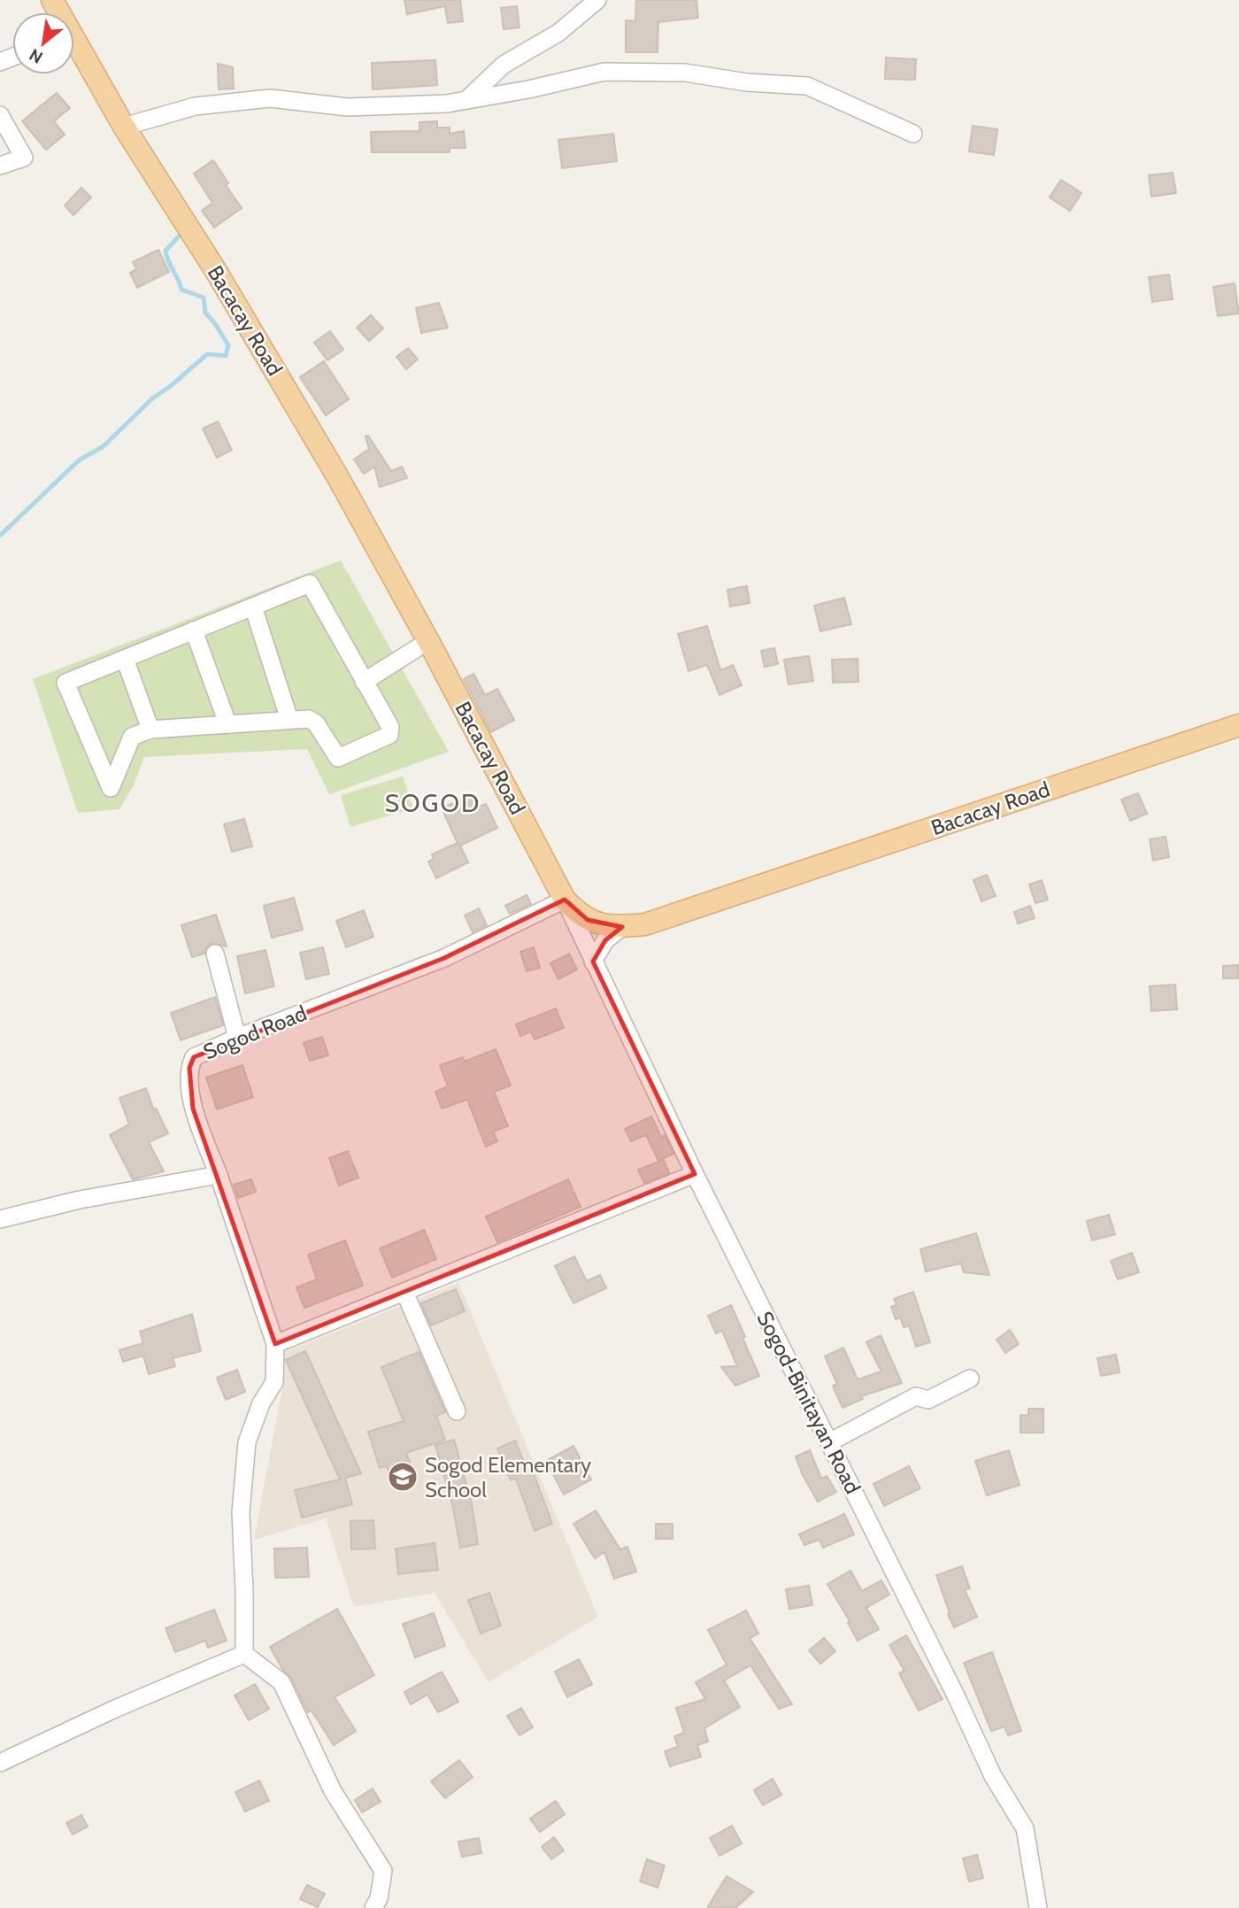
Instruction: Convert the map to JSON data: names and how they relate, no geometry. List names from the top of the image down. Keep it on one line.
{"streets":{"main road":["Bacacay Road"],"street":["Sogod Road","Sogod-Binitayan Road"]},"crossings":[["Bacacay Road","Sogod Road"],["Bacacay Road","Sogod-Binitayan Road"],["Sogod Road","Sogod-Binitayan Road"]],"districts":["SOGOD"],"places":{"school or university":["Sogod Elementary School"]},"north":"bottom left"}
